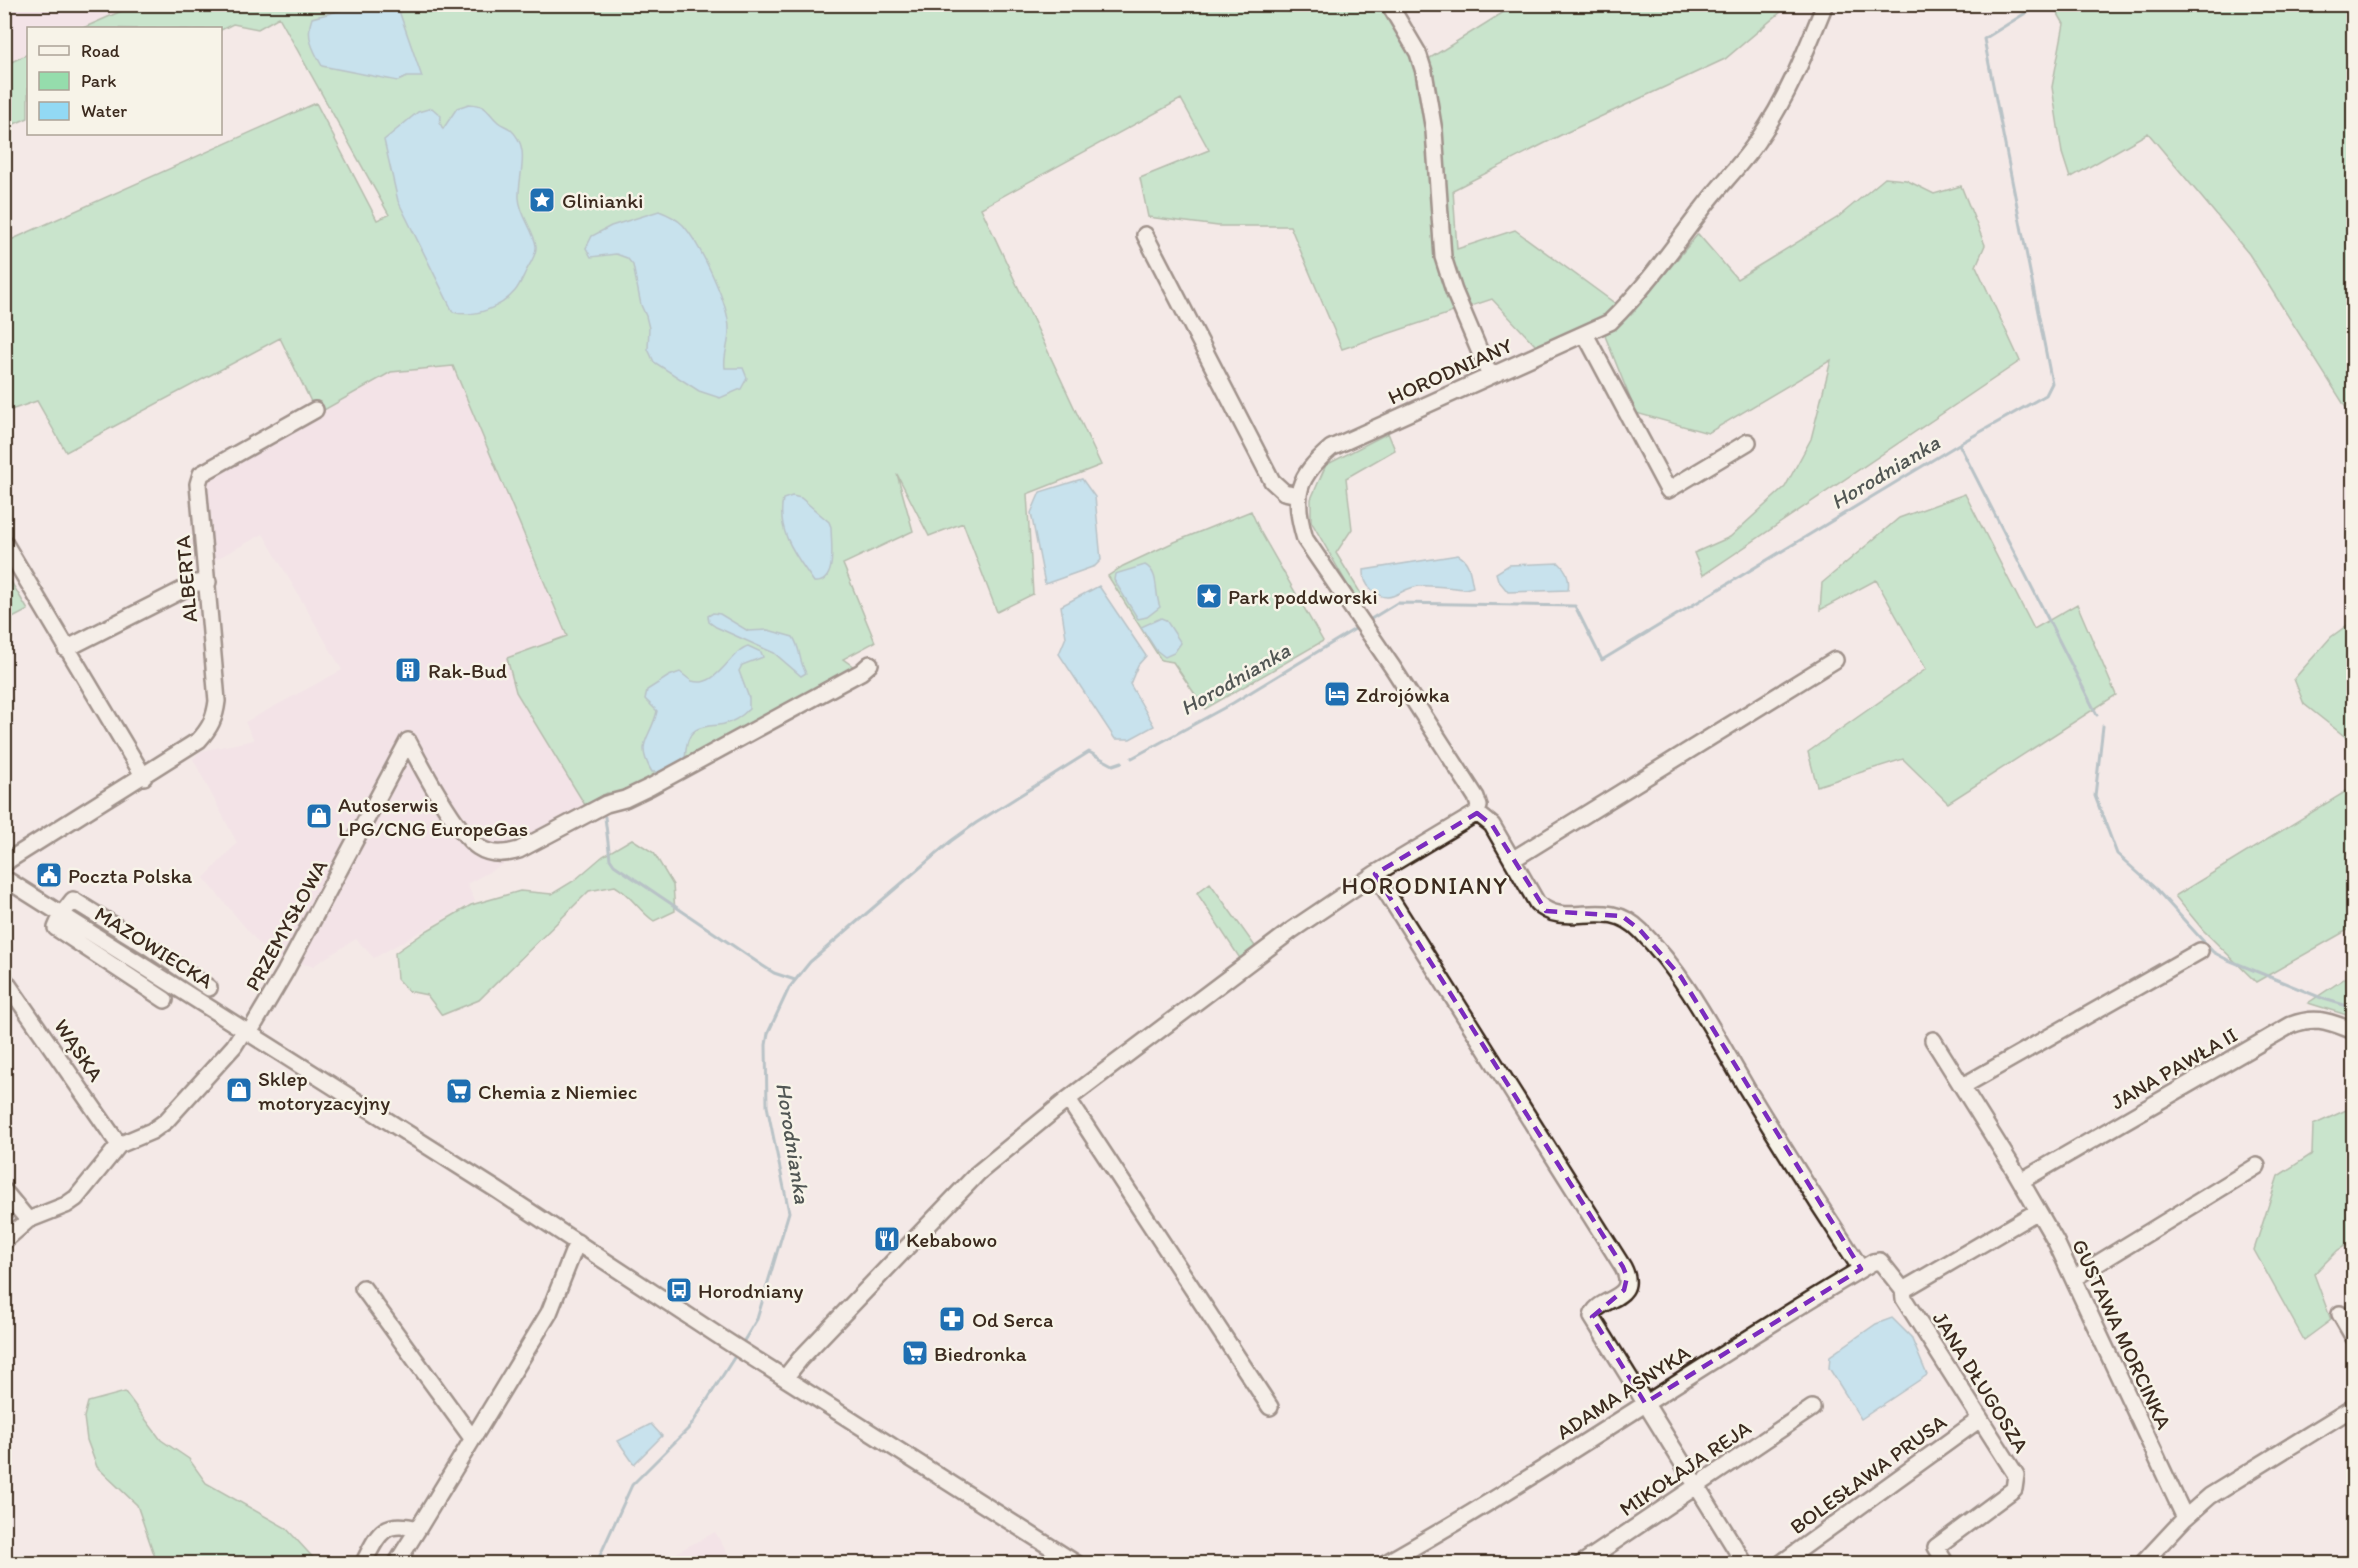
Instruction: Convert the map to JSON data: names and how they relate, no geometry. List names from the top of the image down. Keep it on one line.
{"streets":{"street":["HORODNIANY","ALBERTA","PRZEMYSŁOWA","MAZOWIECKA","WĄSKA","JANA PAWŁA II","GUSTAWA MORCINKA","JANA DŁUGOSZA","ADAMA ASNYKA","MIKOŁAJA REJA","BOLESŁAWA PRUSA"]},"crossings":[["PRZEMYSŁOWA","MAZOWIECKA"],["PRZEMYSŁOWA","WĄSKA"],["JANA PAWŁA II","GUSTAWA MORCINKA"],["JANA DŁUGOSZA","ADAMA ASNYKA"],["JANA DŁUGOSZA","BOLESŁAWA PRUSA"]],"districts":["HORODNIANY"],"water":["Horodnianka"],"places":{"place":["Glinianki","Park poddworski"],"building":["Rak-Bud"],"hotel":["Zdrojówka"],"shop":["Autoserwis LPG/CNG EuropeGas","Sklep motoryzacyjny"],"public building":["Poczta Polska"],"supermarket":["Chemia z Niemiec","Biedronka"],"restaurant":["Kebabowo"],"bus stop":["Horodniany"],"pharmacy":["Od Serca"]},"legend":["Road","Park","Water"]}
